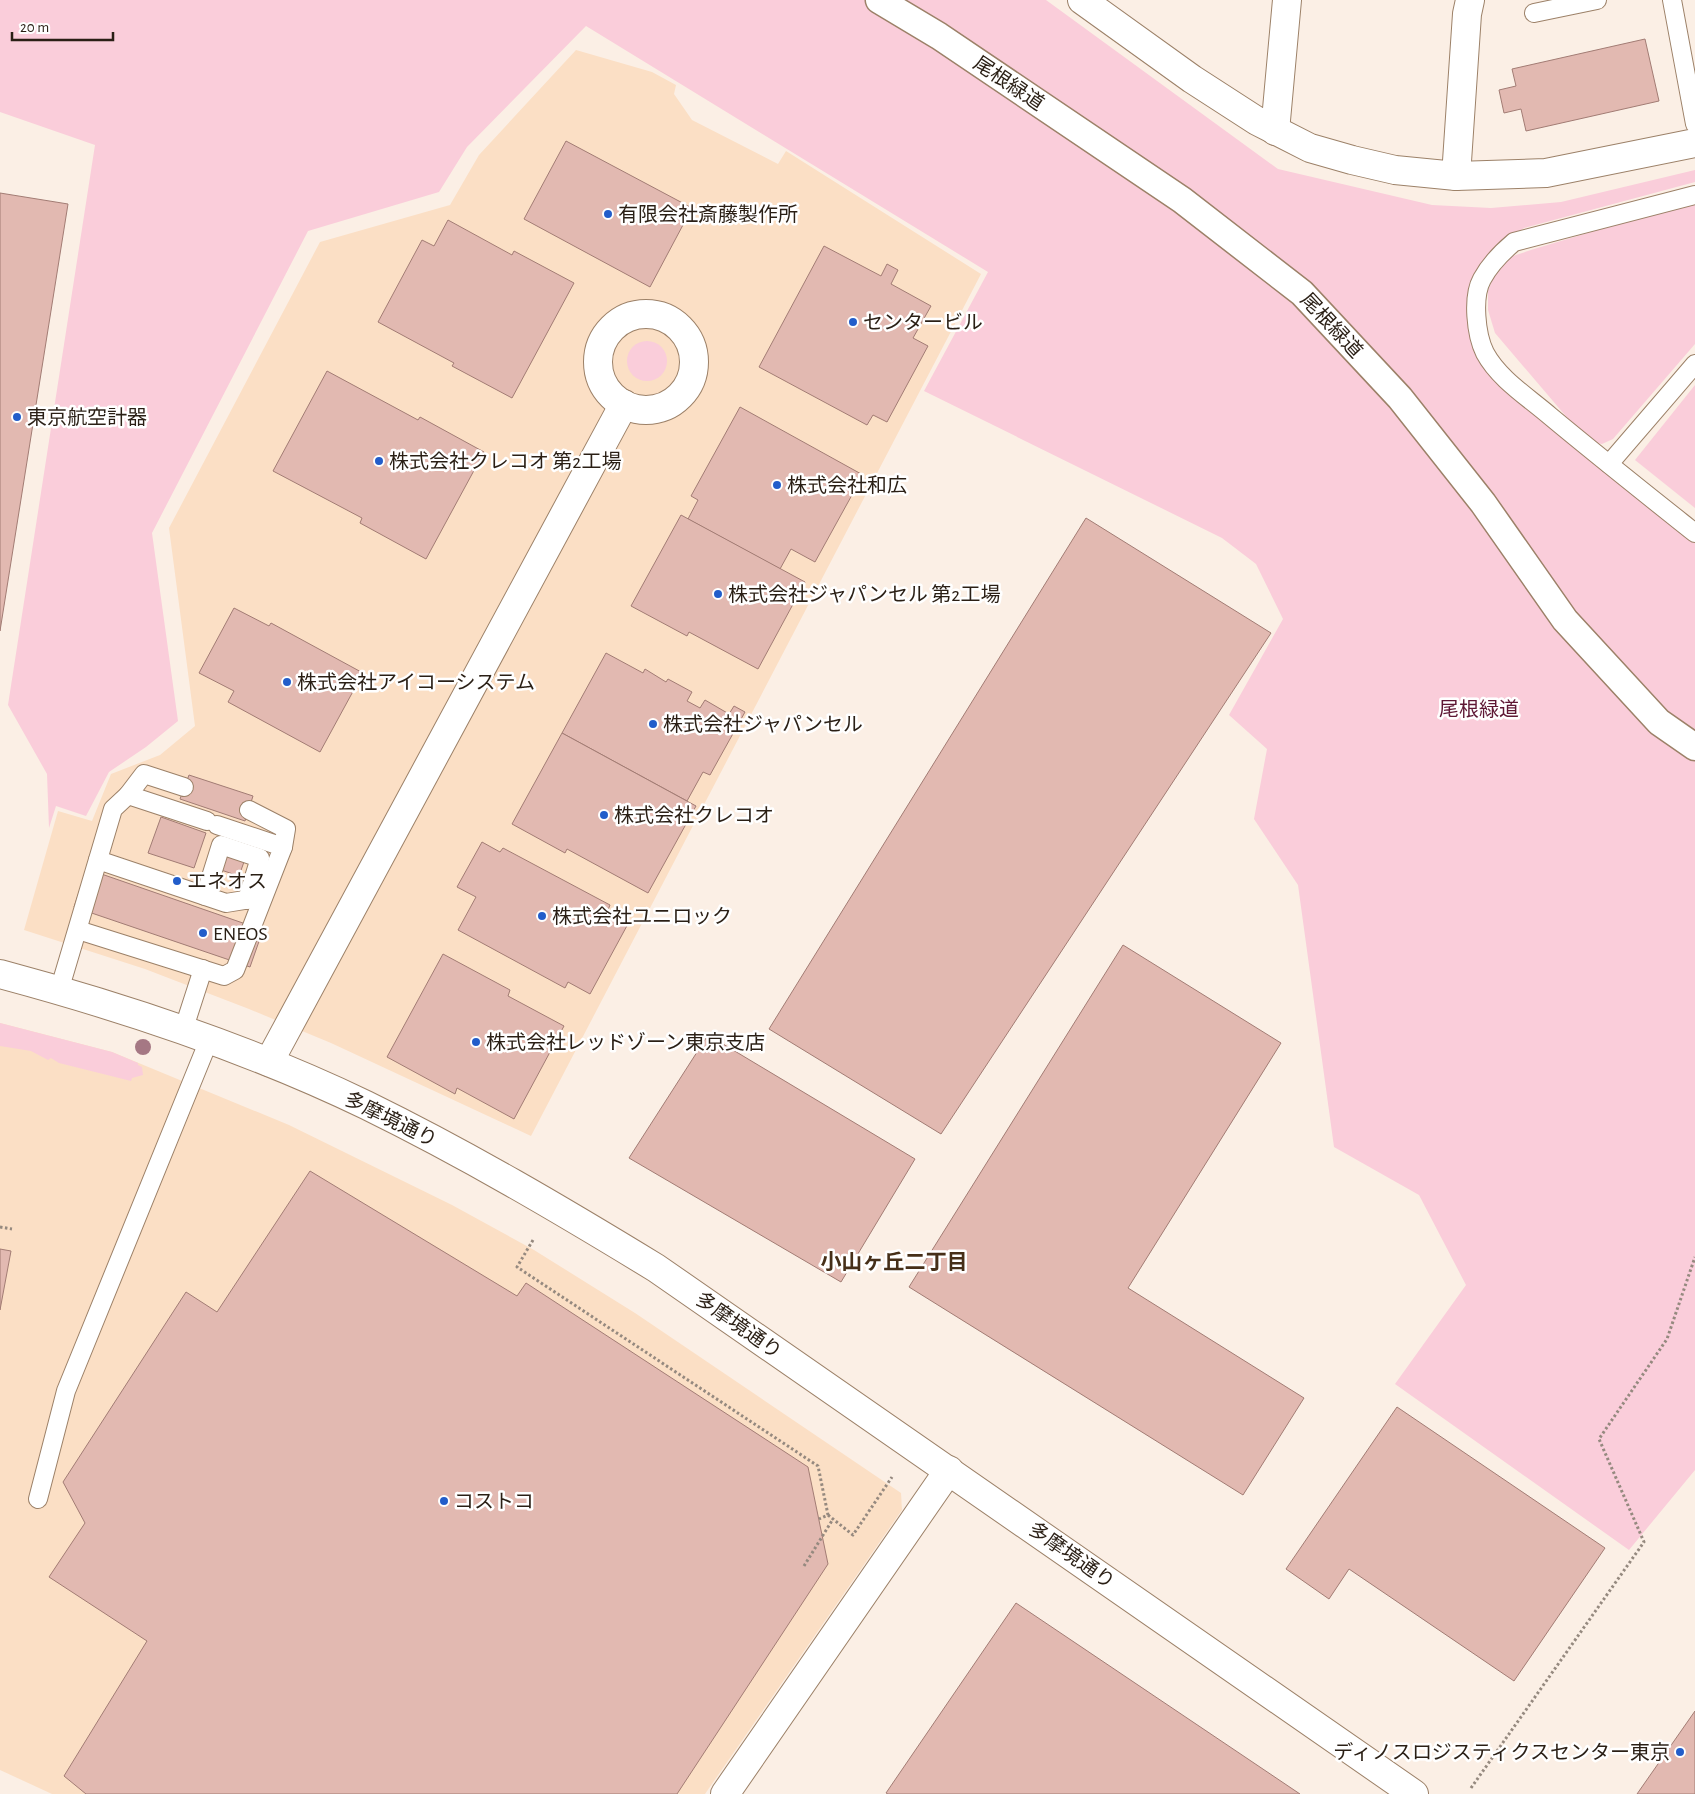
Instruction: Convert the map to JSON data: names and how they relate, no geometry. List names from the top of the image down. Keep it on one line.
{"streets":{"street":["尾根緑道","多摩境通り"]},"districts":["小山ヶ丘二丁目"],"parks":["尾根緑道"],"places":["有限会社斎藤製作所","センタービル","東京航空計器","株式会社クレコオ 第2工場","株式会社和広","株式会社ジャパンセル 第2工場","株式会社アイコーシステム","株式会社ジャパンセル","株式会社クレコオ","エネオス","株式会社ユニロック","ENEOS","株式会社レッドゾーン東京支店","コストコ","ディノスロジスティクスセンター東京"],"scale_bar":"20 m"}
